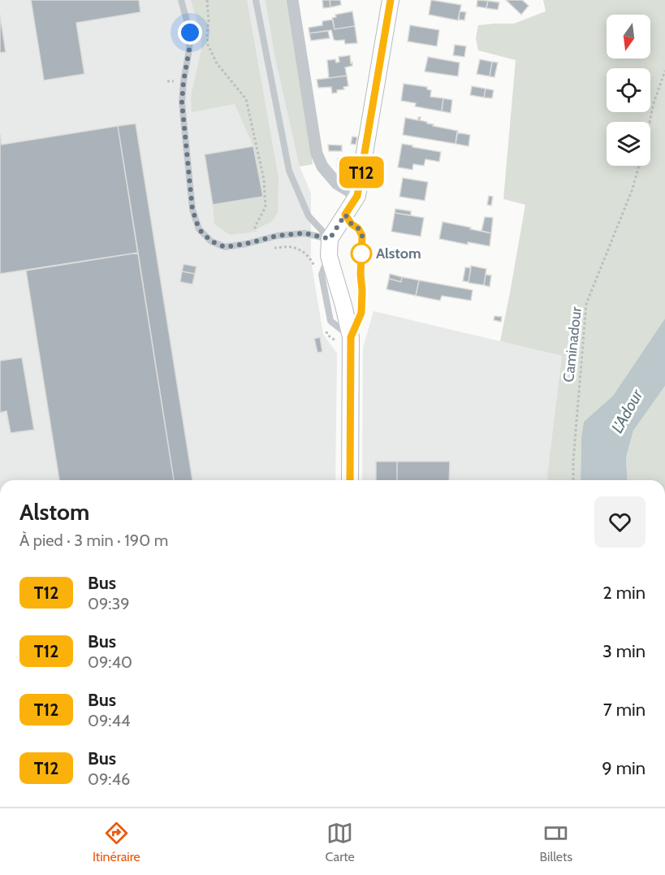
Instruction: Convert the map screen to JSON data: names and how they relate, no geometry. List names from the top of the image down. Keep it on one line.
{"streets":{"path":["Caminadour"]},"water":["L'Adour"],"places":["Alstom"],"lines":["bus line T12"],"north":"bottom","page":{"on_map":"T12","heading":["Alstom","À pied · 3 min · 190 m"],"list":[{"mark":"T12","name":"Bus","note":"09:39","value":"2 min"},{"mark":"T12","name":"Bus","note":"09:40","value":"3 min"},{"mark":"T12","name":"Bus","note":"09:44","value":"7 min"},{"mark":"T12","name":"Bus","note":"09:46","value":"9 min"}],"tabs":["Itinéraire","Carte","Billets"]}}
